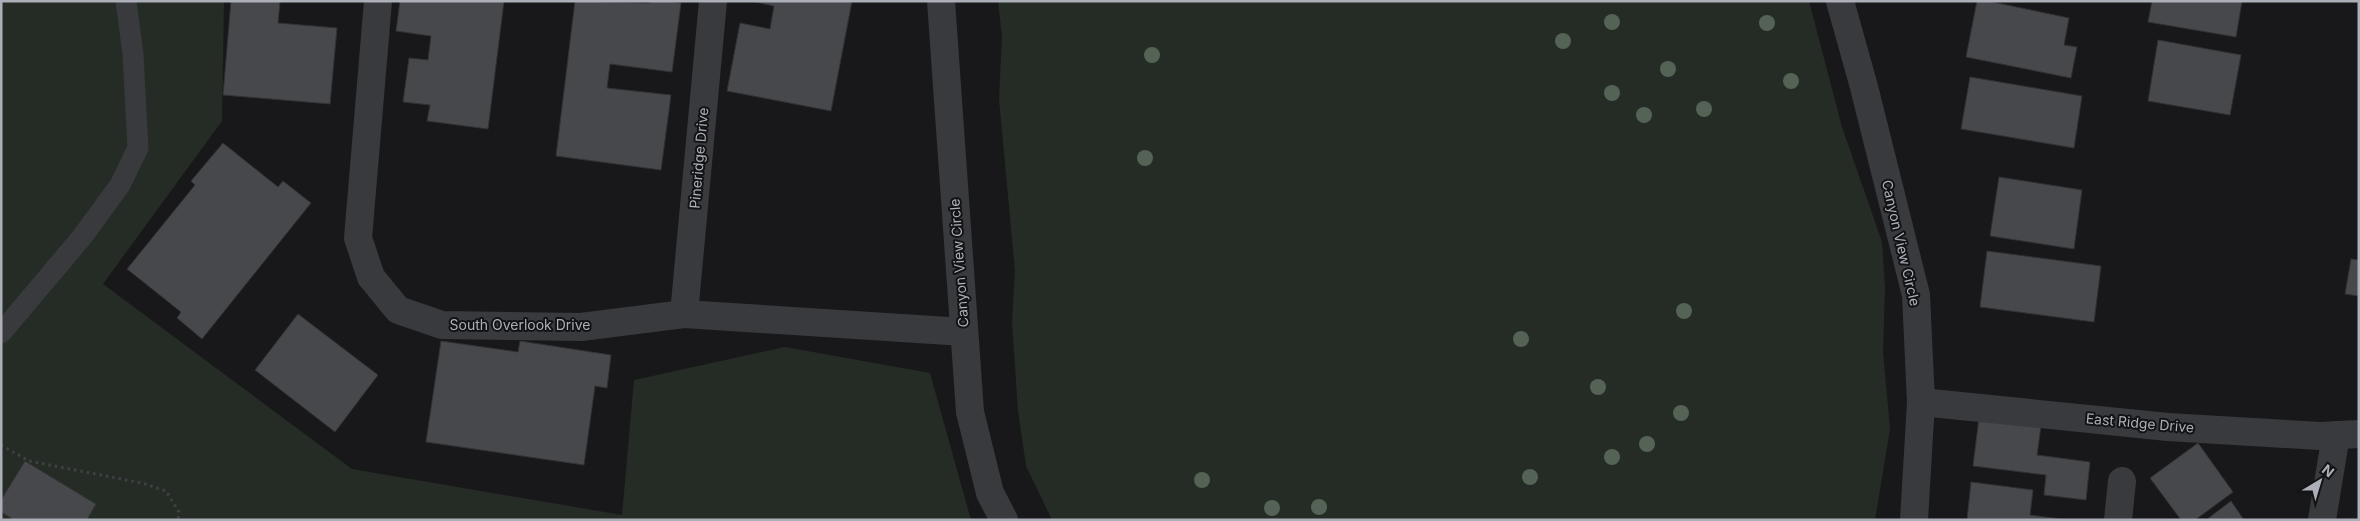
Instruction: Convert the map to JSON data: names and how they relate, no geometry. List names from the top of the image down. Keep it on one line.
{"streets":{"street":["Pineridge Drive","Canyon View Circle","South Overlook Drive","East Ridge Drive"]},"crossings":[["Pineridge Drive","South Overlook Drive"],["Canyon View Circle","South Overlook Drive"],["Canyon View Circle","East Ridge Drive"]],"north":"top right"}
